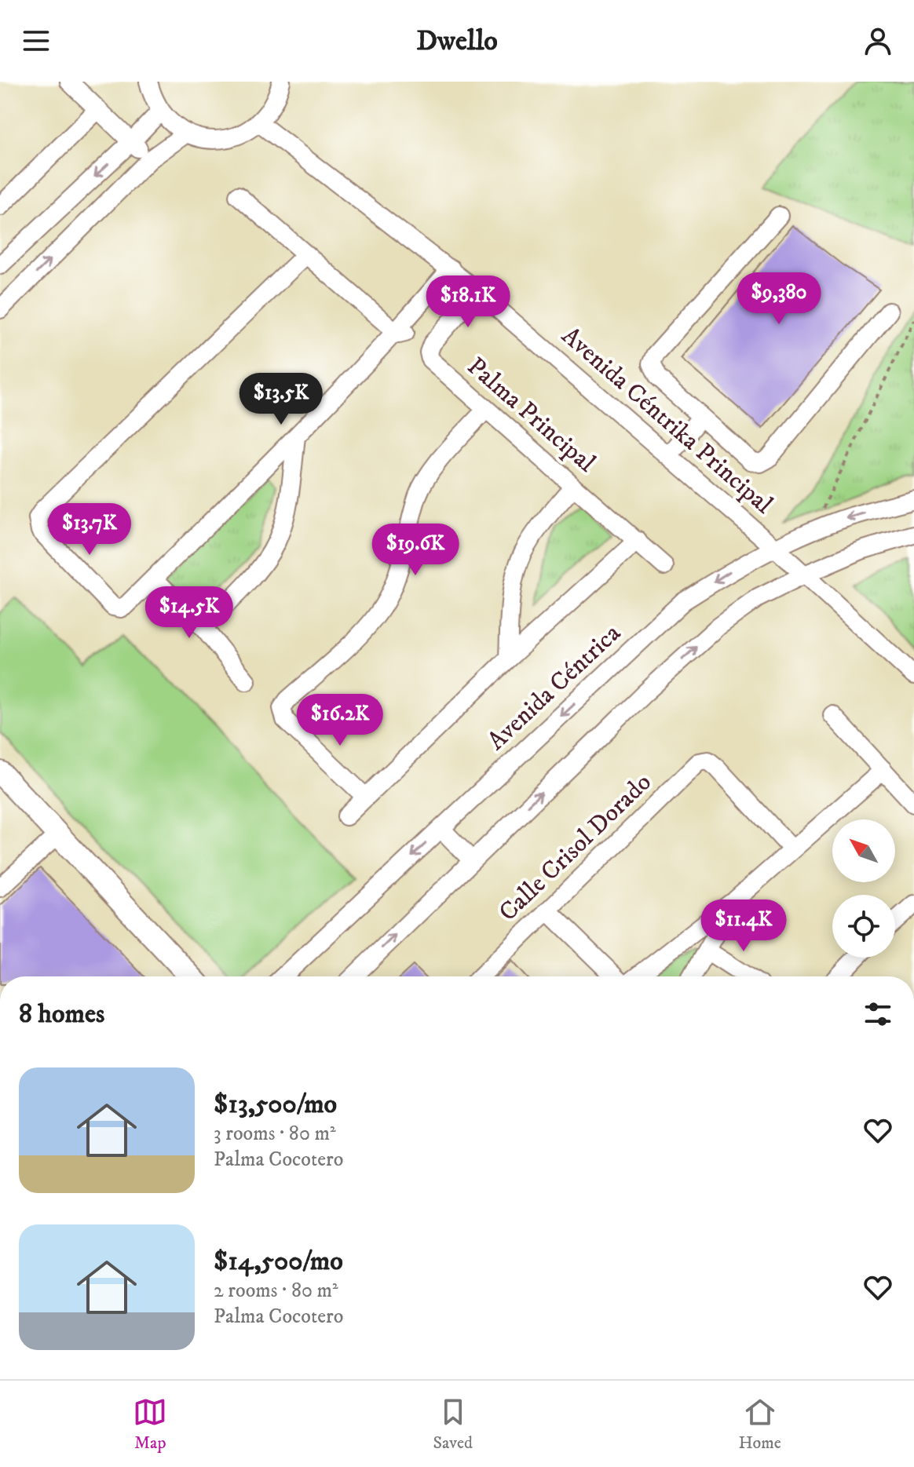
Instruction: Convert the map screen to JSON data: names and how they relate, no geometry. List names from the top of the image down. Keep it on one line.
{"streets":{"street":["Palma Principal","Avenida Céntrika Principal","Avenida Céntrica","Calle Crisol Dorado"]},"crossings":[["Palma Principal","Avenida Céntrika Principal"],["Avenida Céntrika Principal","Avenida Céntrica"]],"north":"top left","page":{"header":"Dwello","price":["$9,380","$18.1K","$13.5K","$13.7K","$19.6K","$14.5K","$16.2K","$11.4K"],"heading":"8 homes","list":[{"name":"$13,500/mo","note":"3 rooms · 80 m² · Palma Cocotero"},{"name":"$14,500/mo","note":"2 rooms · 80 m² · Palma Cocotero"}],"tabs":["Map","Saved","Home"]}}
